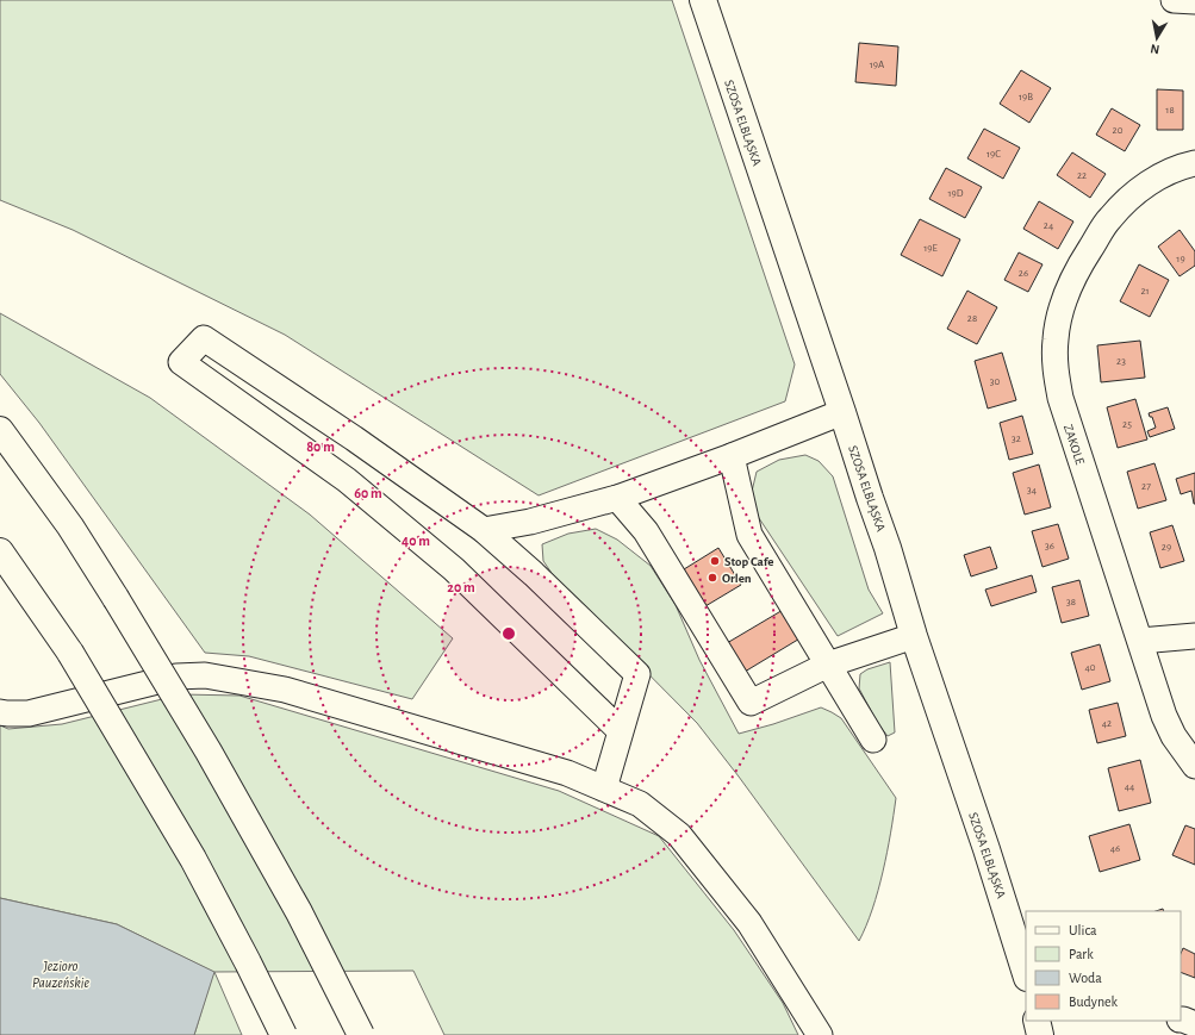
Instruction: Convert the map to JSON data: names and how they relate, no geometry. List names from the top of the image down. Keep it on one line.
{"streets":{"main road":["SZOSA ELBLĄSKA"],"street":["ZAKOLE"]},"water":["Jezioro Pauzeńskie"],"places":["Stop Cafe","Orlen"],"house_numbers":["19A","19B","18","20","19C","22","19D","24","19E","19","26","21","28","23","30","25","32","27","34","36","29","38","40","42","44","46"],"legend":["Ulica","Park","Woda","Budynek"],"north":"bottom","rings":["80 m","60 m","40 m","20 m"]}
